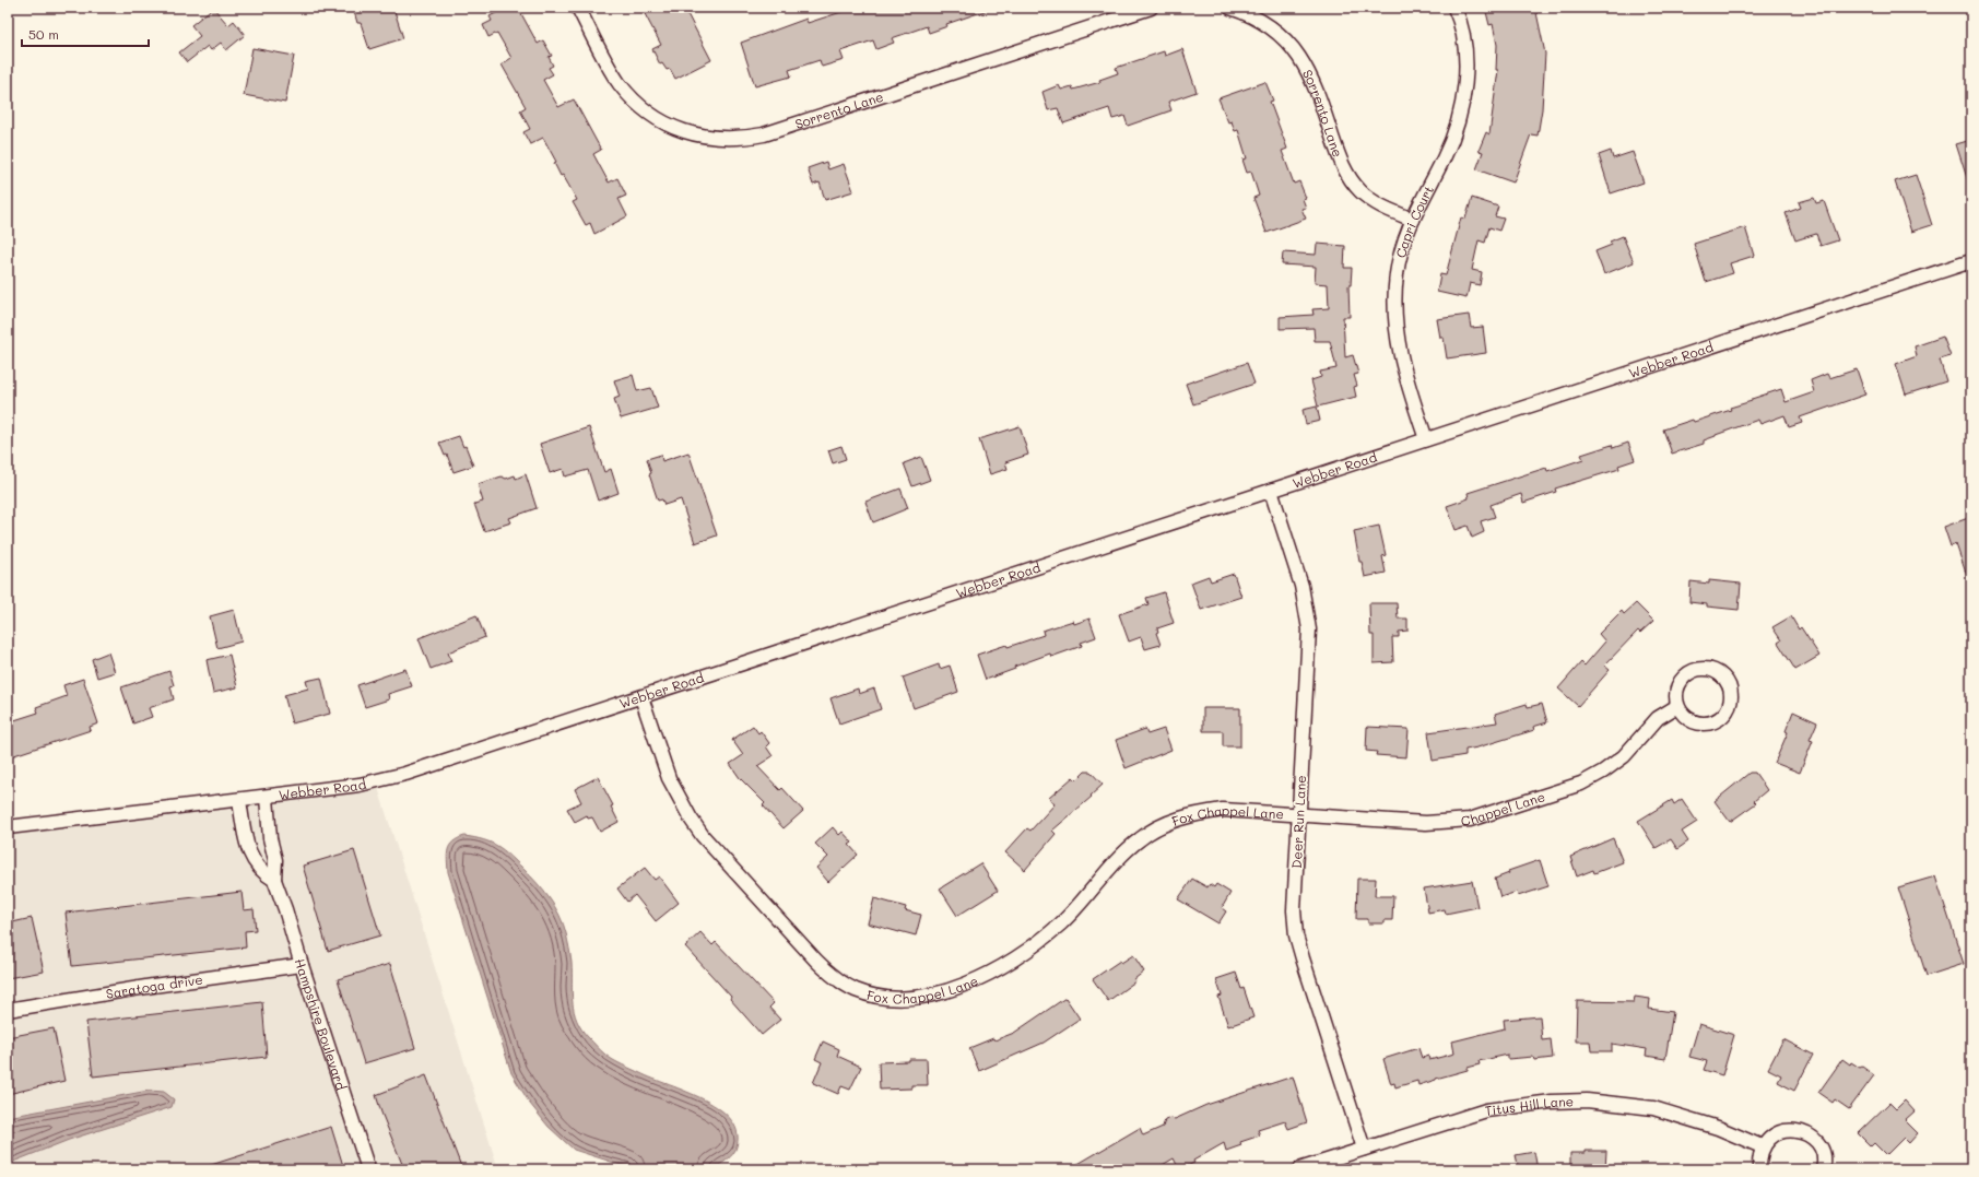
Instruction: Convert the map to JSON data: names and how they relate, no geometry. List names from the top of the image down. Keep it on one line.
{"streets":{"street":["Sorrento Lane","Capri Court","Webber Road","Chappel Lane","Fox Chappel Lane","Deer Run Lane","Saratoga drive","Hampshire Boulevard","Titus Hill Lane"]},"crossings":[["Sorrento Lane","Capri Court"],["Capri Court","Webber Road"],["Webber Road","Fox Chappel Lane"],["Webber Road","Deer Run Lane"],["Webber Road","Hampshire Boulevard"],["Chappel Lane","Fox Chappel Lane"],["Chappel Lane","Deer Run Lane"],["Fox Chappel Lane","Deer Run Lane"],["Deer Run Lane","Titus Hill Lane"],["Saratoga drive","Hampshire Boulevard"]],"scale_bar":"50 m"}
